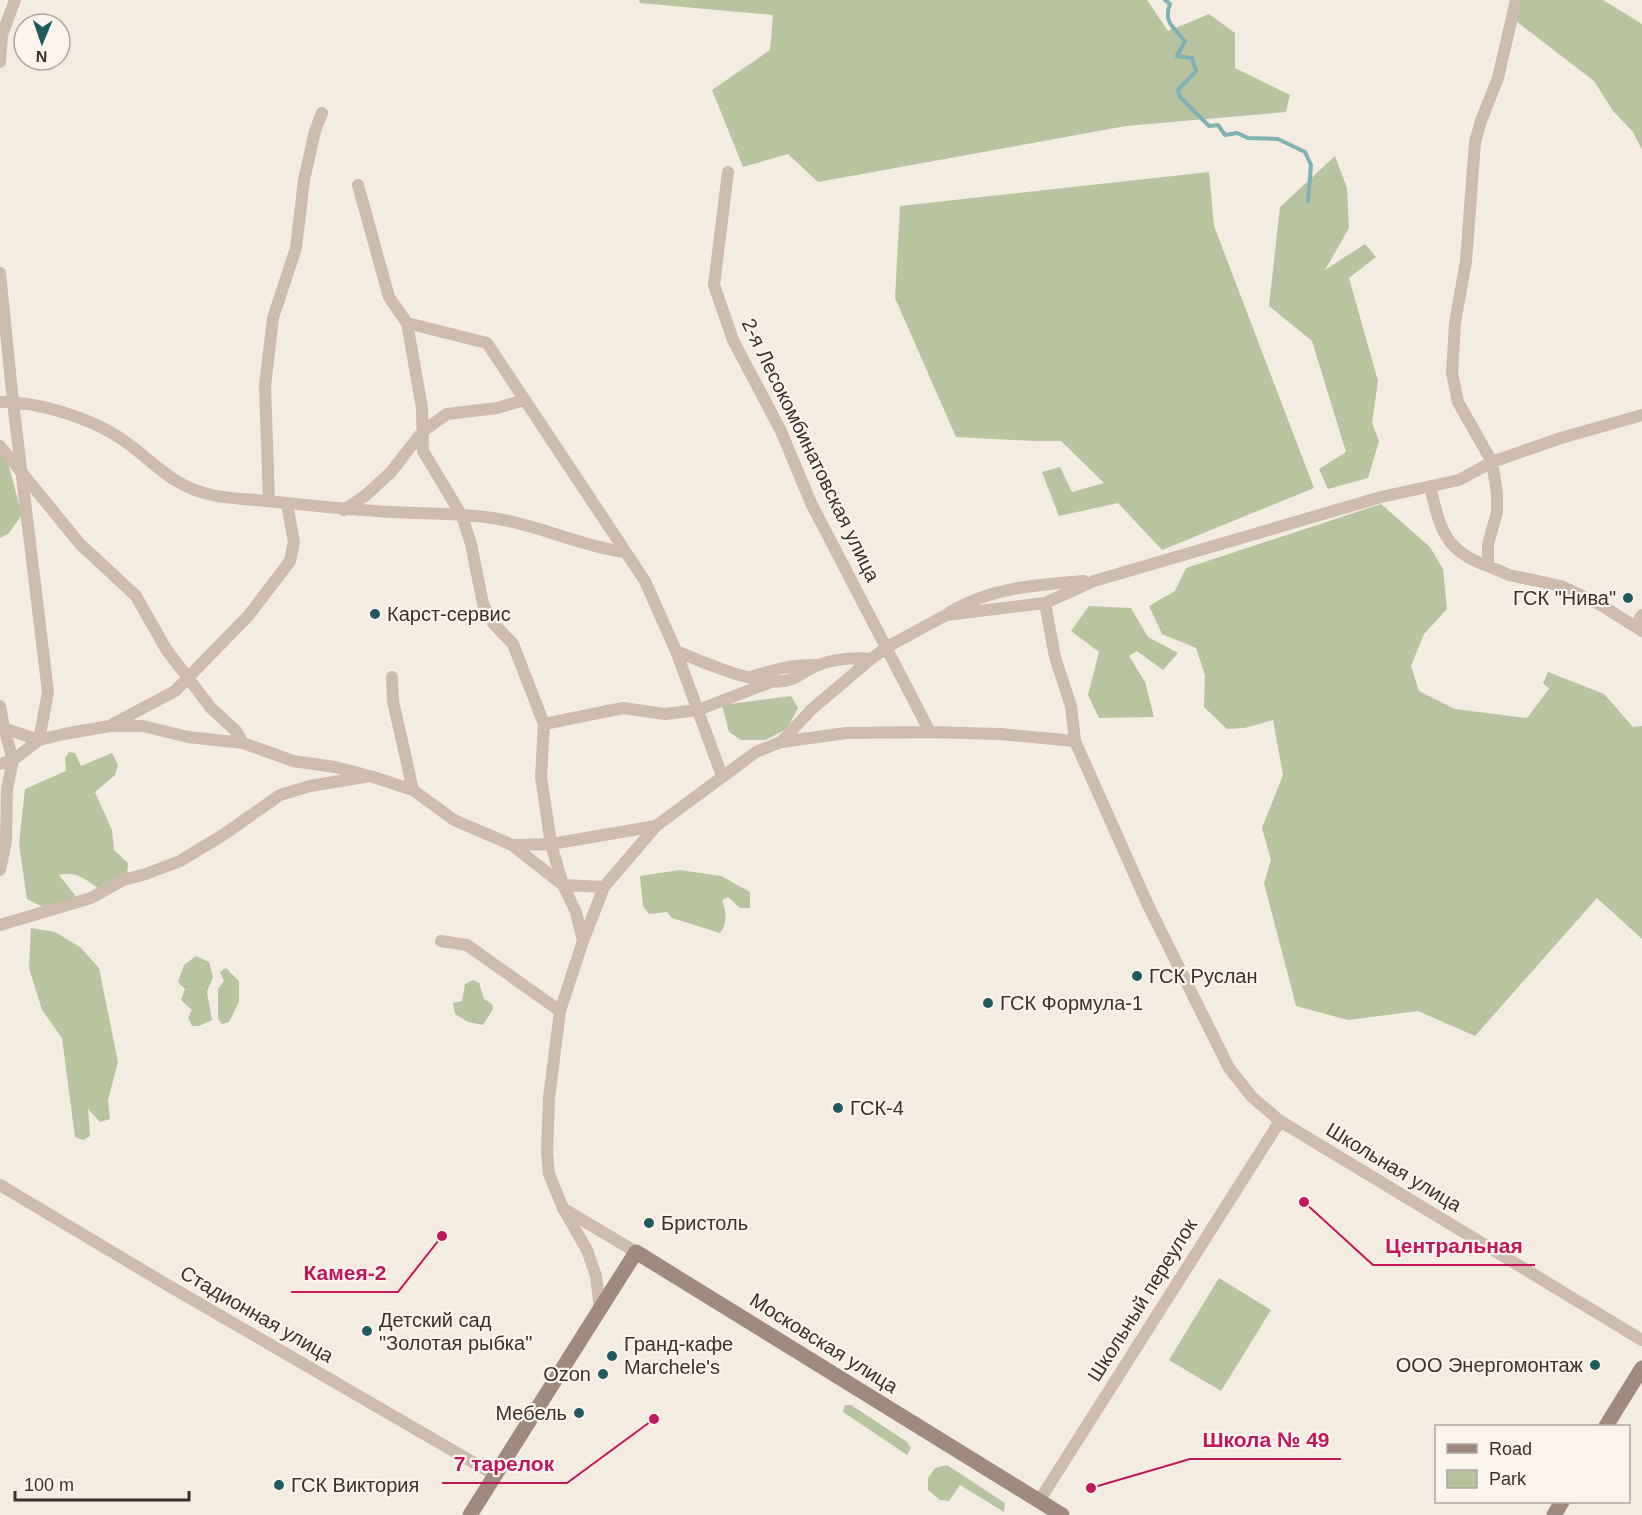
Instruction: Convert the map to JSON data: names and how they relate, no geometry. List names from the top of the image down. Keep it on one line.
{"streets":{"street":["2-я Лесокомбинатовская улица","Школьная улица","Школьный переулок","Стадионная улица","Московская улица"]},"crossings":[["Школьная улица","Школьный переулок"],["Школьный переулок","Московская улица"]],"places":["ГСК \"Нива\"","Карст-сервис","ГСК Руслан","ГСК Формула-1","ГСК-4","Центральная","Бристоль","Камея-2","Детский сад \"Золотая рыбка\"","Гранд-кафе Marchele's","ООО Энергомонтаж","Ozon","Мебель","7 тарелок","ГСК Виктория","Школа № 49"],"legend":["Road","Park"],"scale_bar":"100 m","north":"bottom"}
